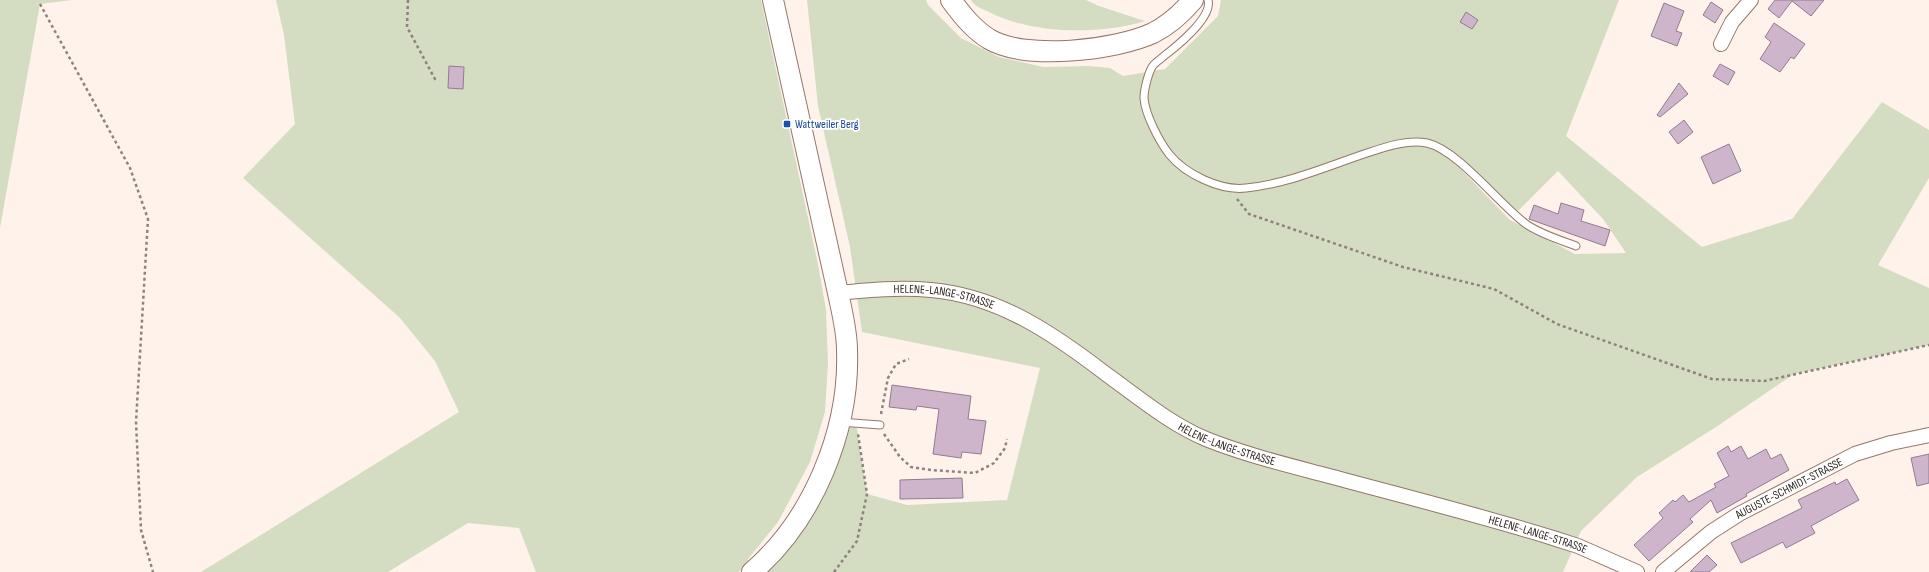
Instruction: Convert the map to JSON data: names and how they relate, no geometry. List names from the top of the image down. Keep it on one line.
{"streets":{"street":["HELENE-LANGE-STRASSE","AUGUSTE-SCHMIDT-STRASSE"]},"places":{"transit":["Wattweiler Berg"]}}
